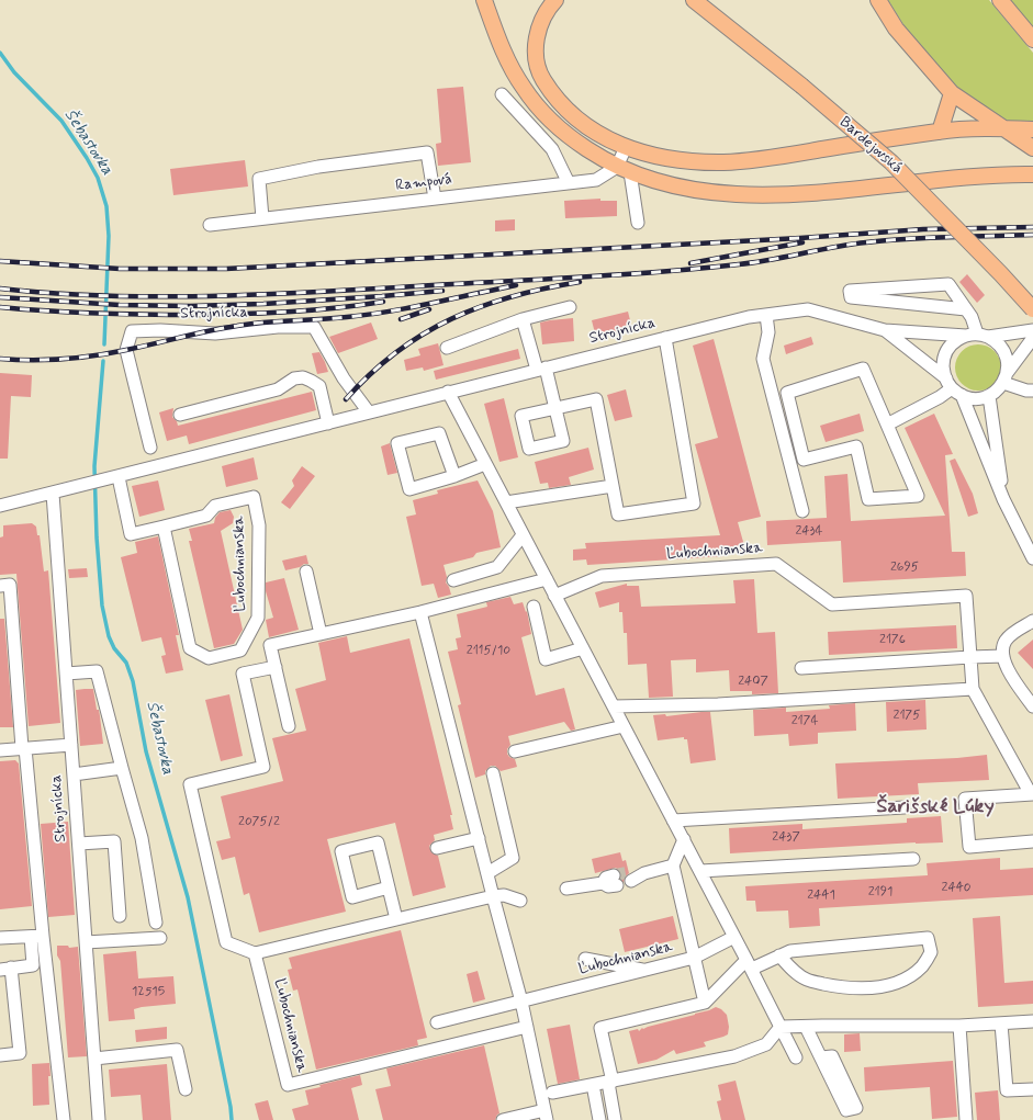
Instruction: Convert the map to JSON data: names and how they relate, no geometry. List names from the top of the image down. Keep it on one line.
{"streets":{"main road":["Bardejovská"],"street":["Rampová","Strojnícka","Ľubochnianska"]},"crossings":[["Strojnícka","Ľubochnianska"]],"districts":["Šarišské Lúky"],"water":["Šebastovka"],"house_numbers":["2434","2695","2176","2115/10","2407","2175","2174","2075/2","2437","2440","2191","2441","12515"]}
